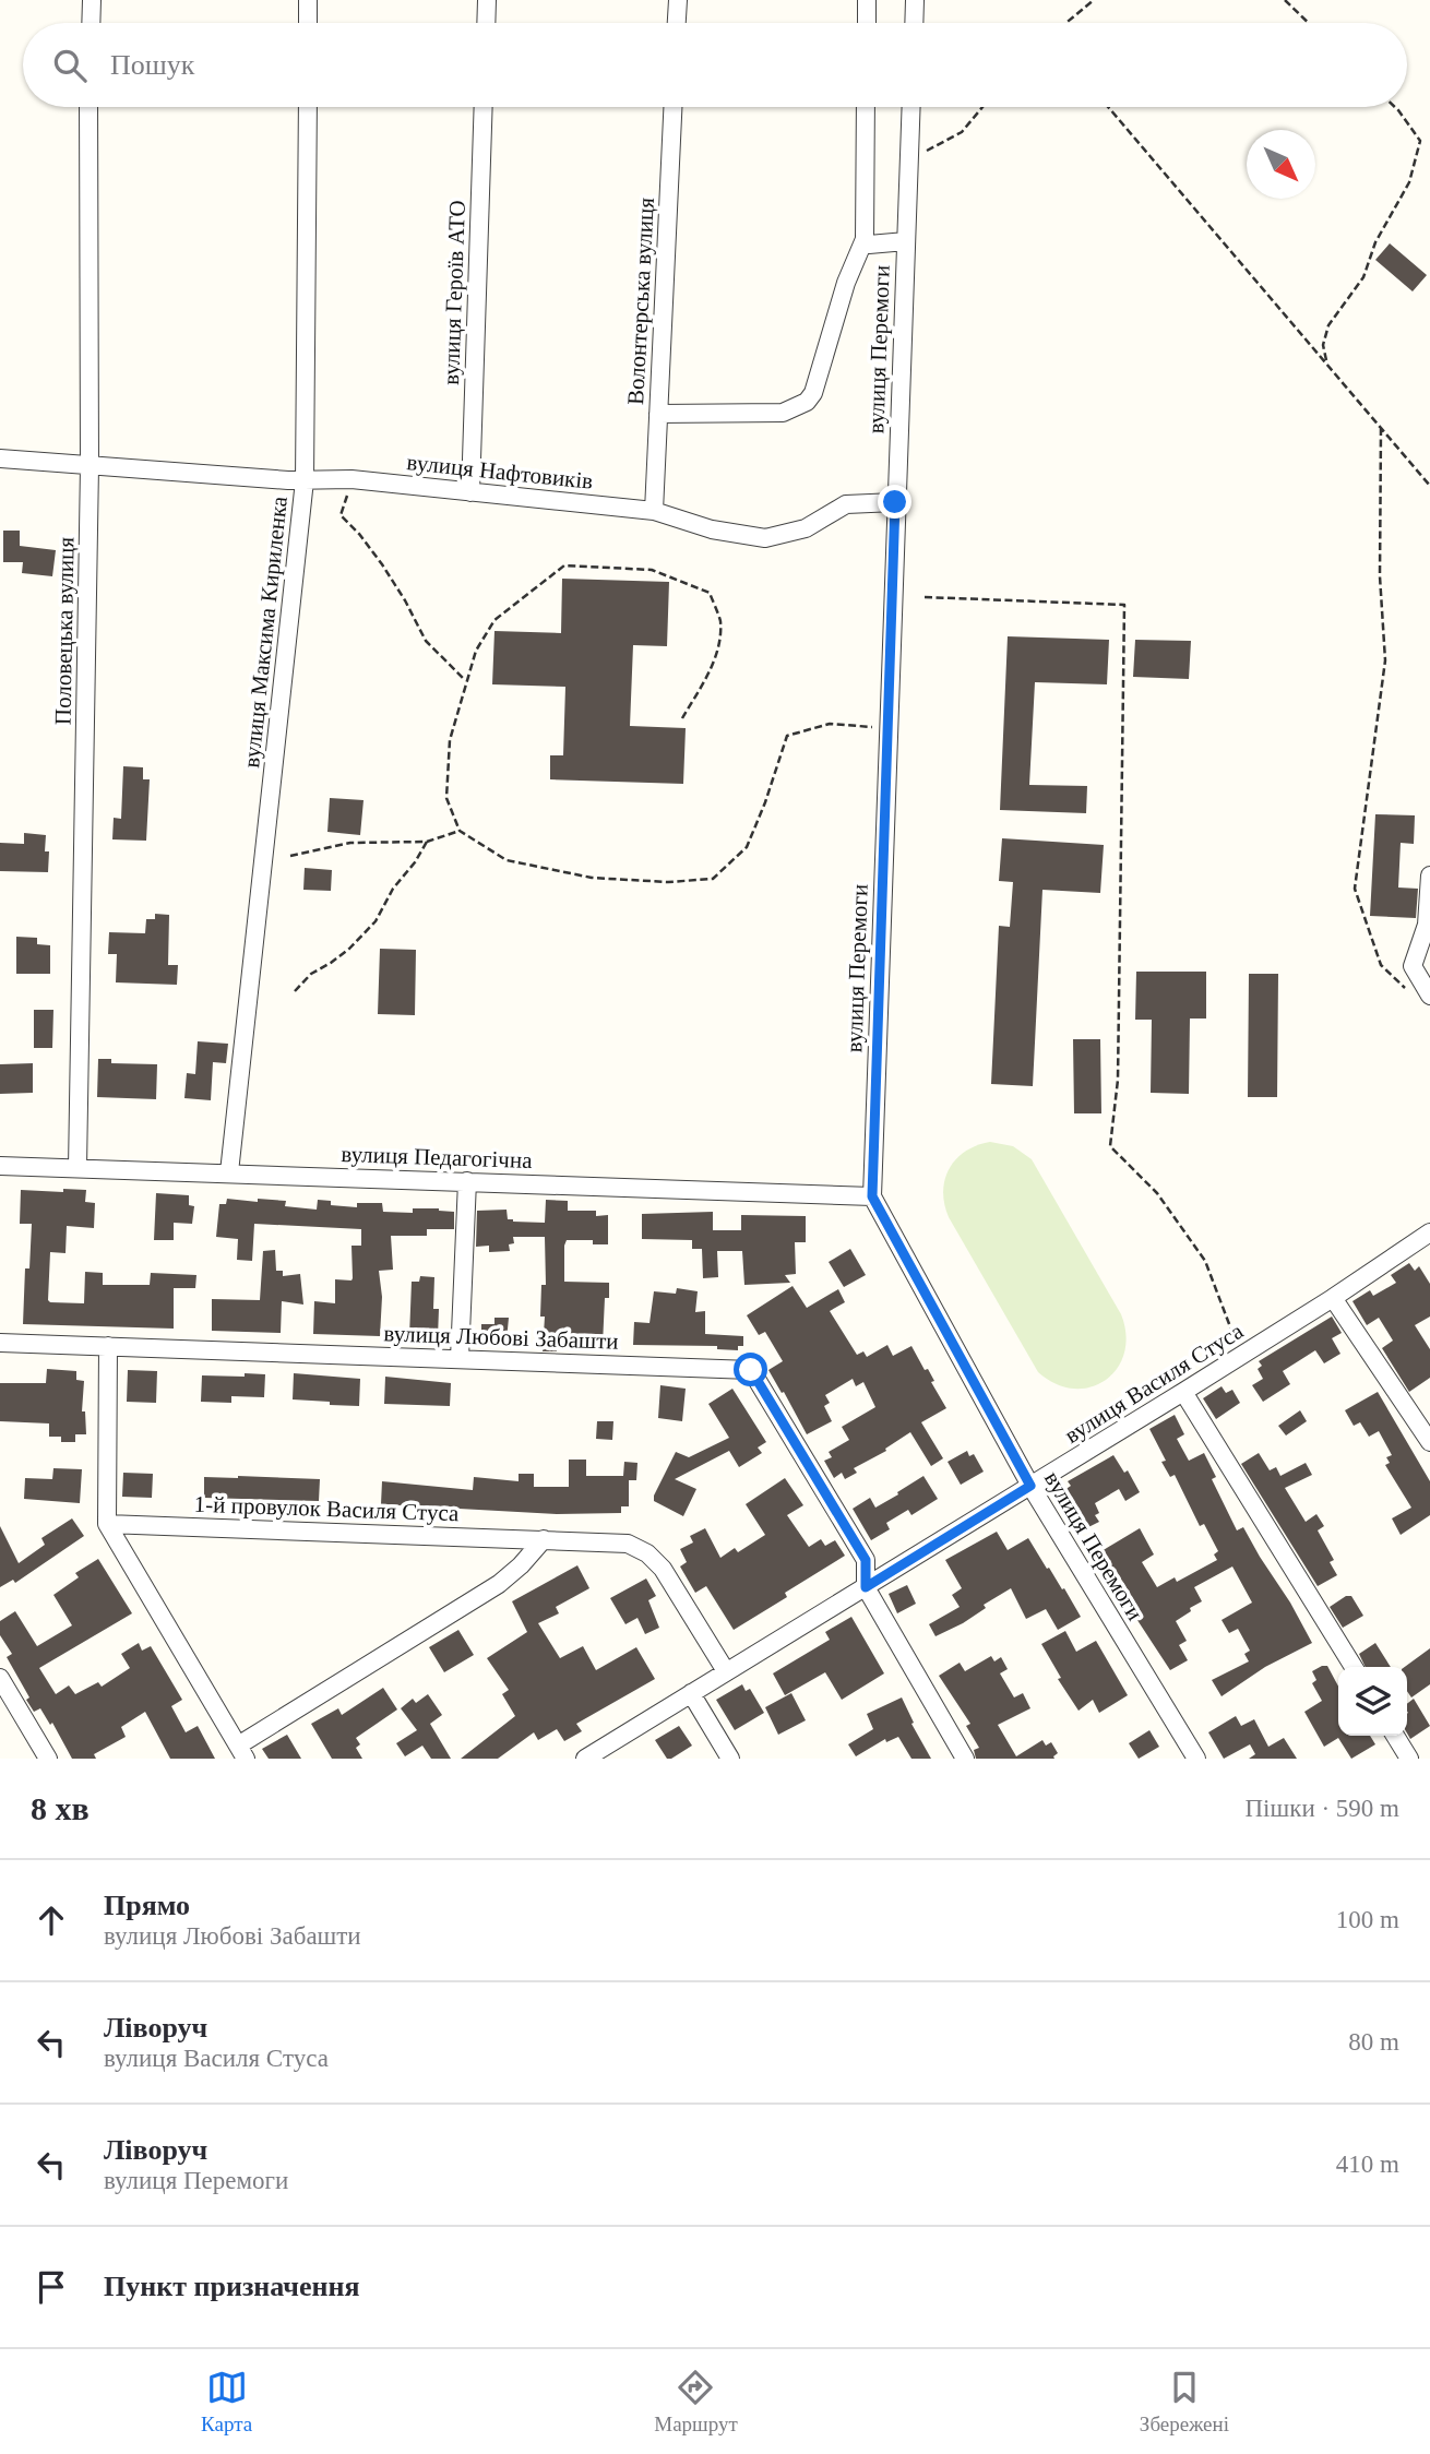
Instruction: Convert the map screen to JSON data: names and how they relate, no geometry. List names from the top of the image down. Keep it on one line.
{"streets":{"street":["вулиця Героїв АТО","Волонтерська вулиця","вулиця Перемоги","вулиця Нафтовиків","Половецька вулиця","вулиця Максима Кириленка","вулиця Педагогічна","вулиця Любові Забашти","вулиця Василя Стуса","1-й провулок Василя Стуса"]},"crossings":[["вулиця Героїв АТО","вулиця Нафтовиків"],["Волонтерська вулиця","вулиця Нафтовиків"],["вулиця Перемоги","вулиця Нафтовиків"],["вулиця Перемоги","вулиця Педагогічна"],["вулиця Перемоги","вулиця Василя Стуса"],["вулиця Нафтовиків","Половецька вулиця"],["вулиця Нафтовиків","вулиця Максима Кириленка"],["Половецька вулиця","вулиця Педагогічна"],["вулиця Максима Кириленка","вулиця Педагогічна"],["вулиця Любові Забашти","вулиця Василя Стуса"],["вулиця Василя Стуса","1-й провулок Василя Стуса"]],"north":"bottom right","page":{"search":"Пошук","heading":["8 хв","Пішки · 590 m"],"list":[["Прямо","вулиця Любові Забашти","100 m"],["Ліворуч","вулиця Василя Стуса","80 m"],["Ліворуч","вулиця Перемоги","410 m"],"Пункт призначення"],"nav":["Карта","Маршрут","Збережені"]}}
